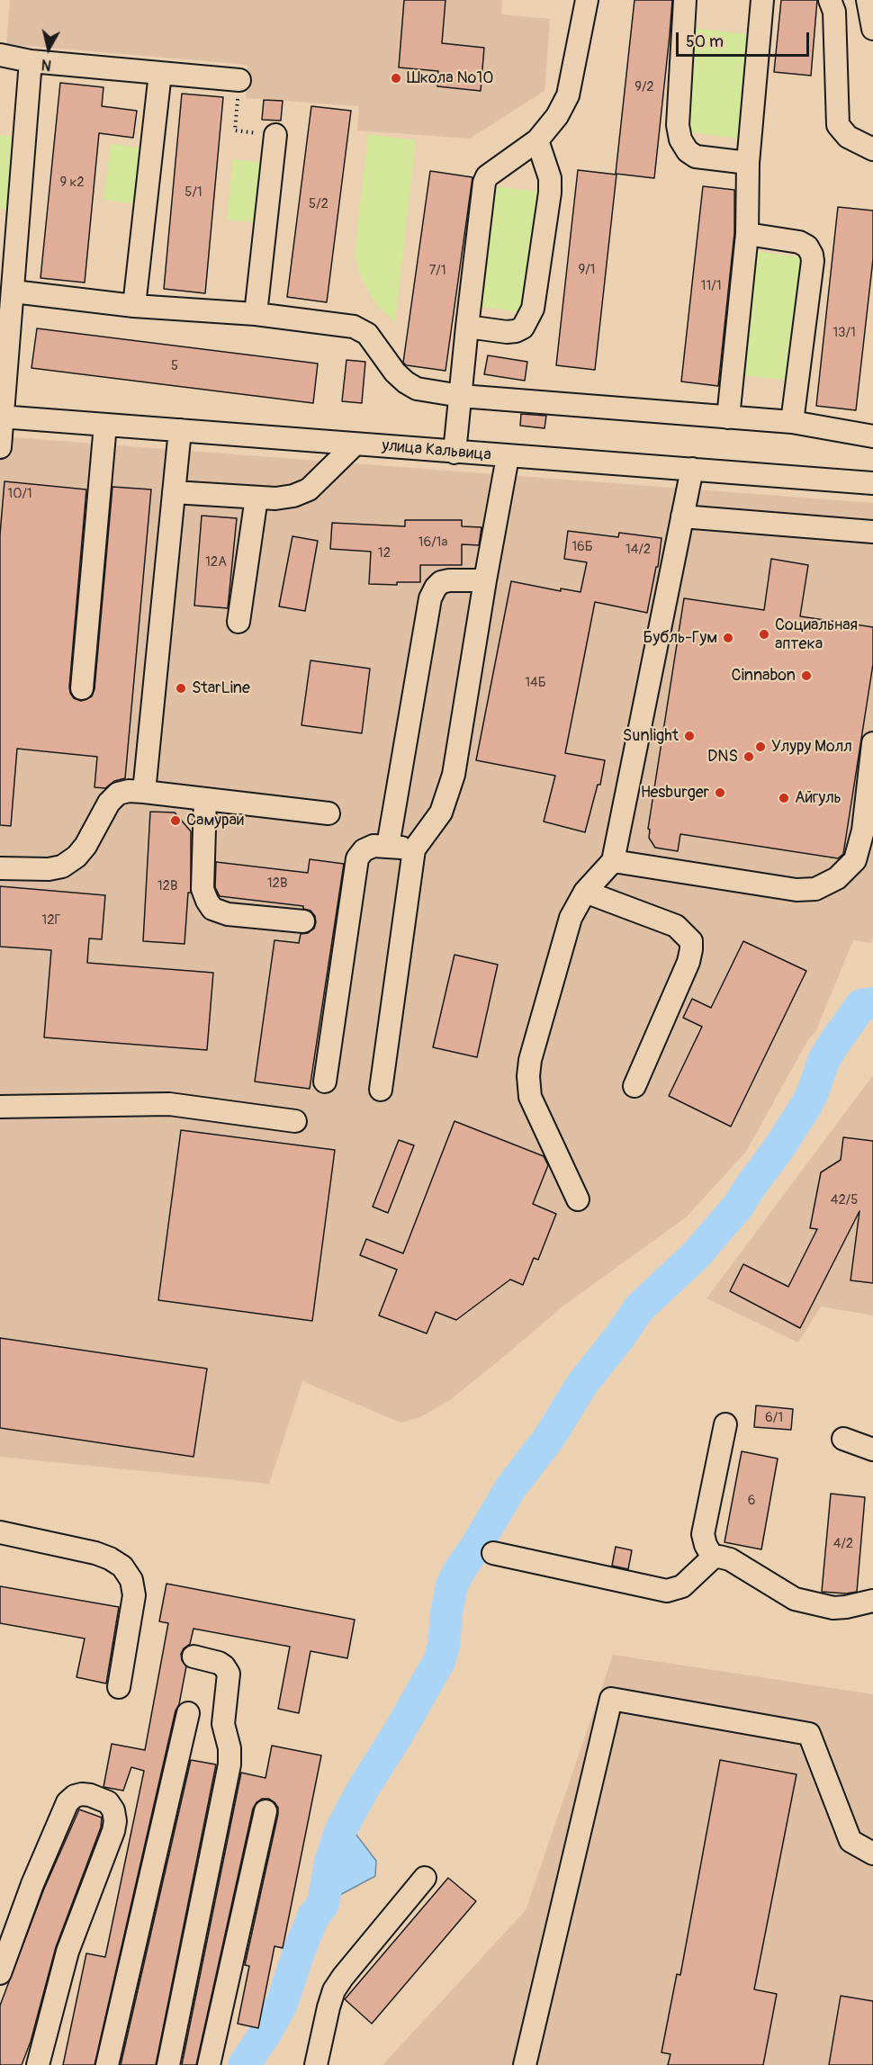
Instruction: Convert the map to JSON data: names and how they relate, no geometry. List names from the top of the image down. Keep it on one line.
{"streets":{"street":["улица Кальвица"]},"places":["Школа №10","Социальная аптека","Бубль-Гум","Cinnabon","StarLine","Sunlight","Улуру Молл","DNS","Hesburger","Айгуль","Самурай"],"house_numbers":["9/2","9 к2","5/1","5/2","9/1","7/1","11/1","13/1","5","10/1","16/1а","16Б","14/2","12","12А","14Б","12В","12В","12Г","42/5","6/1","6","4/2"],"scale_bar":"50 m","north":"bottom"}
